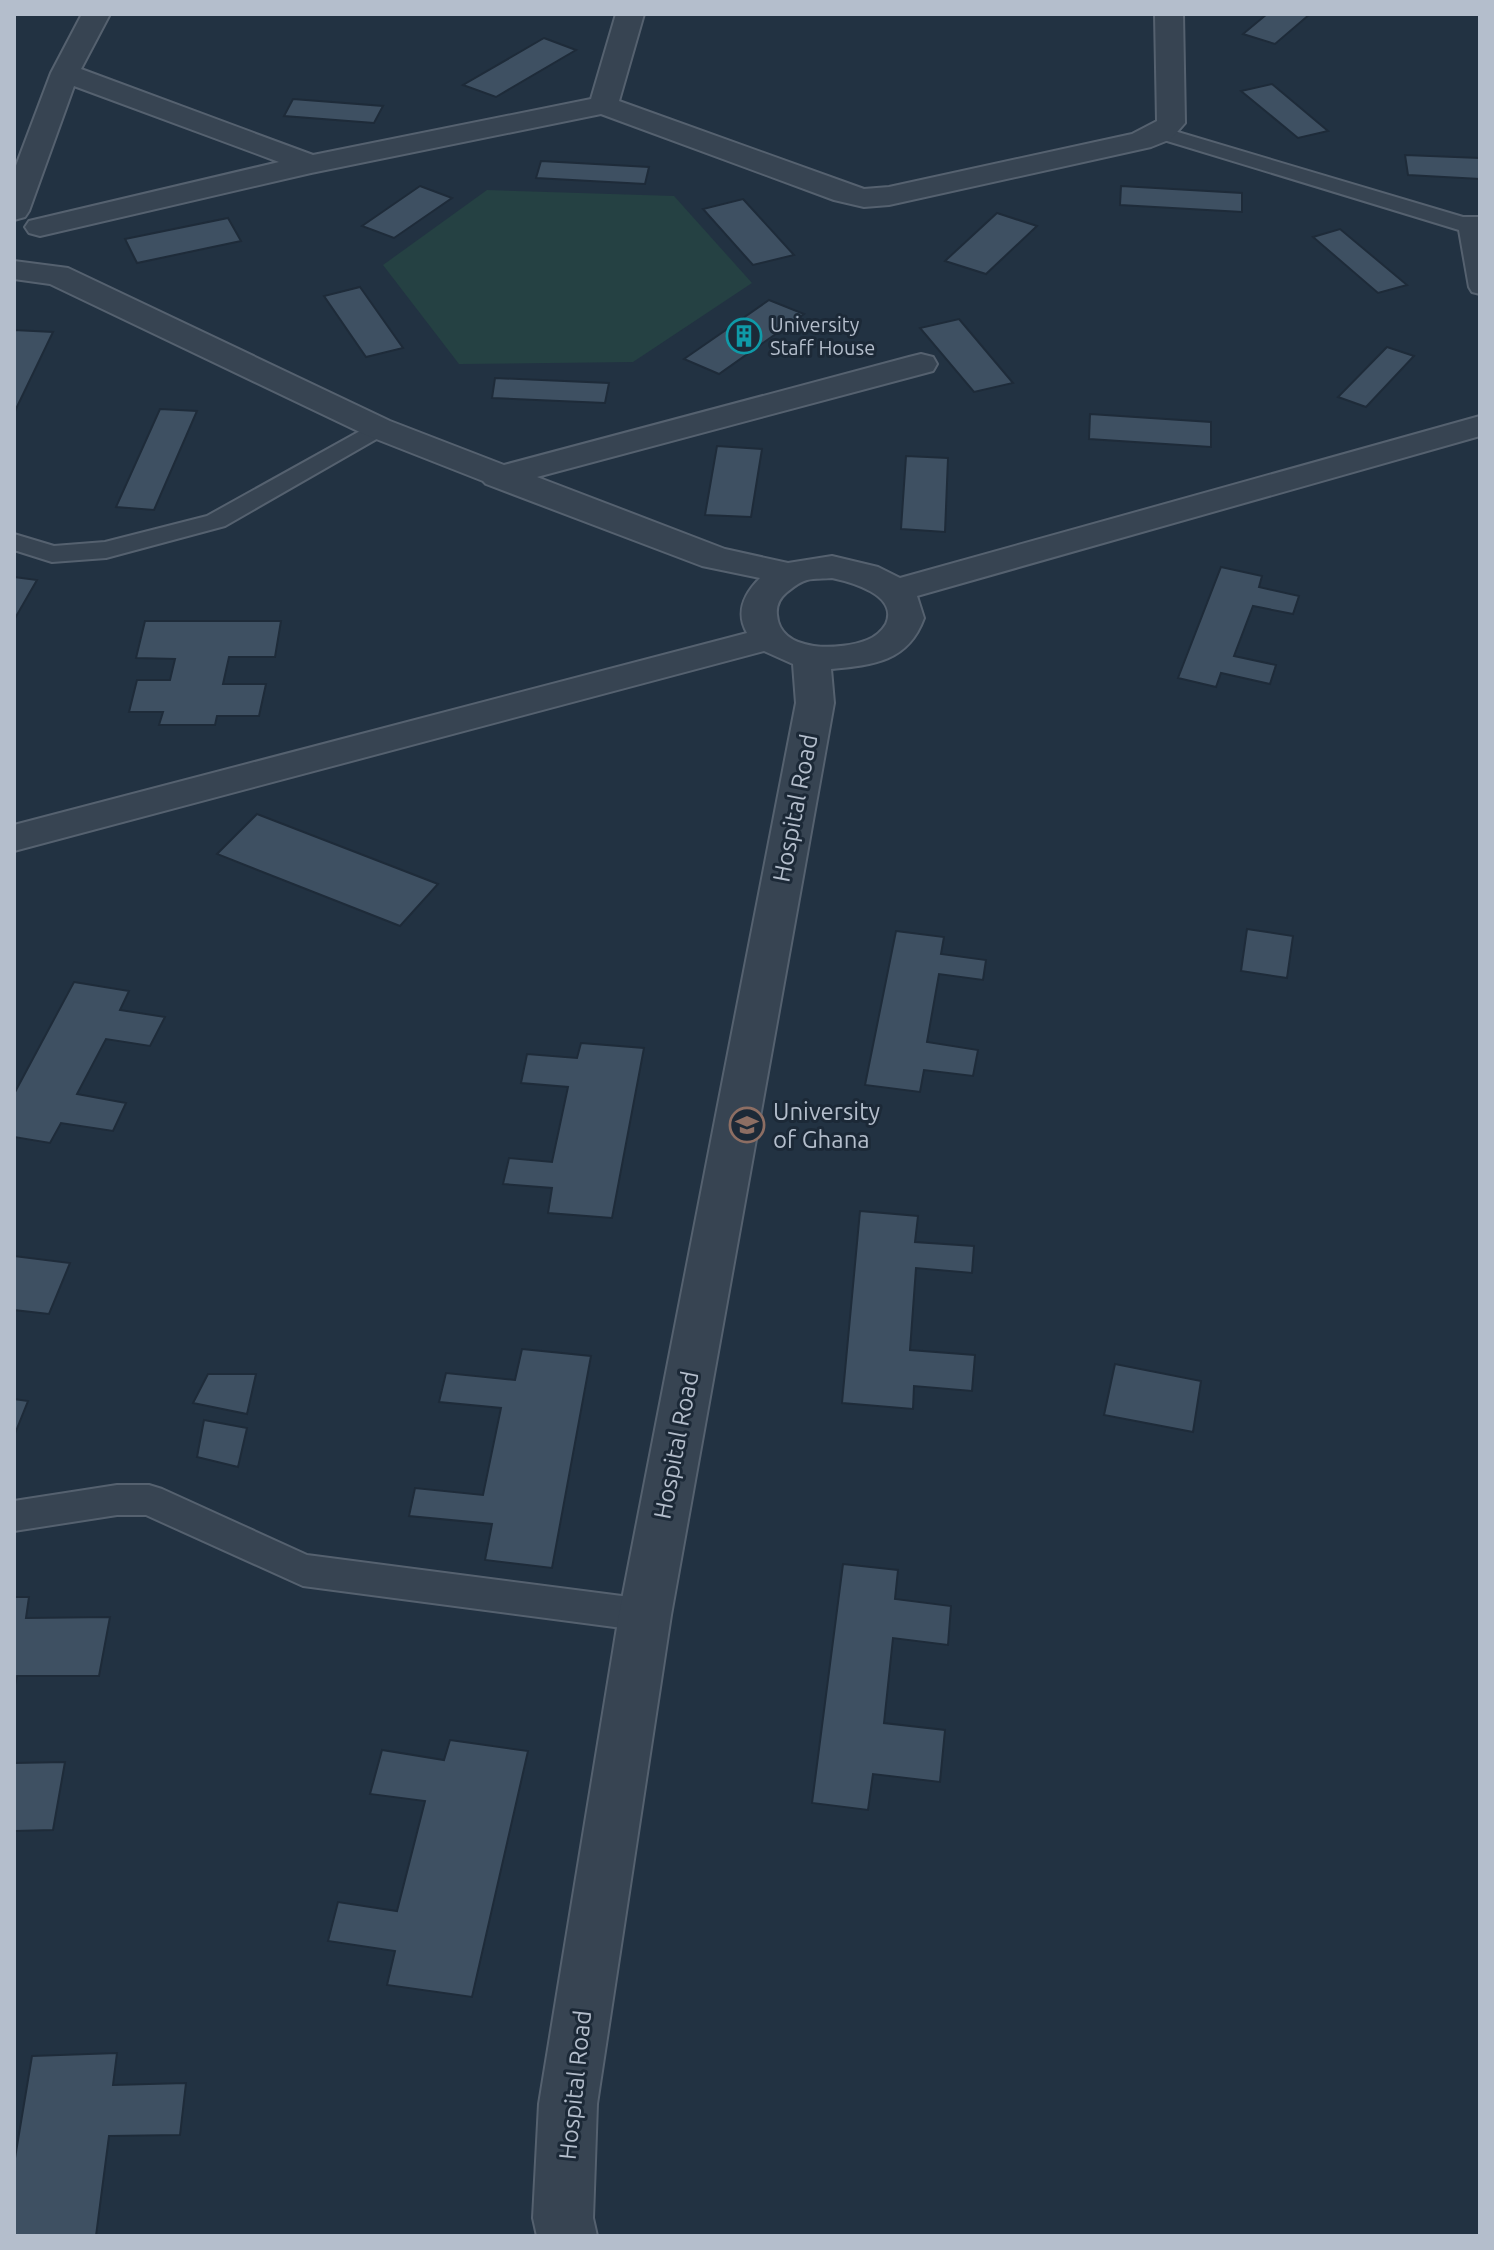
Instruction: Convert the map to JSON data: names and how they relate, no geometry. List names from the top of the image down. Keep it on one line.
{"streets":{"street":["Hospital Road"]},"places":{"building":["University Staff House"],"school or university":["University of Ghana"]}}
